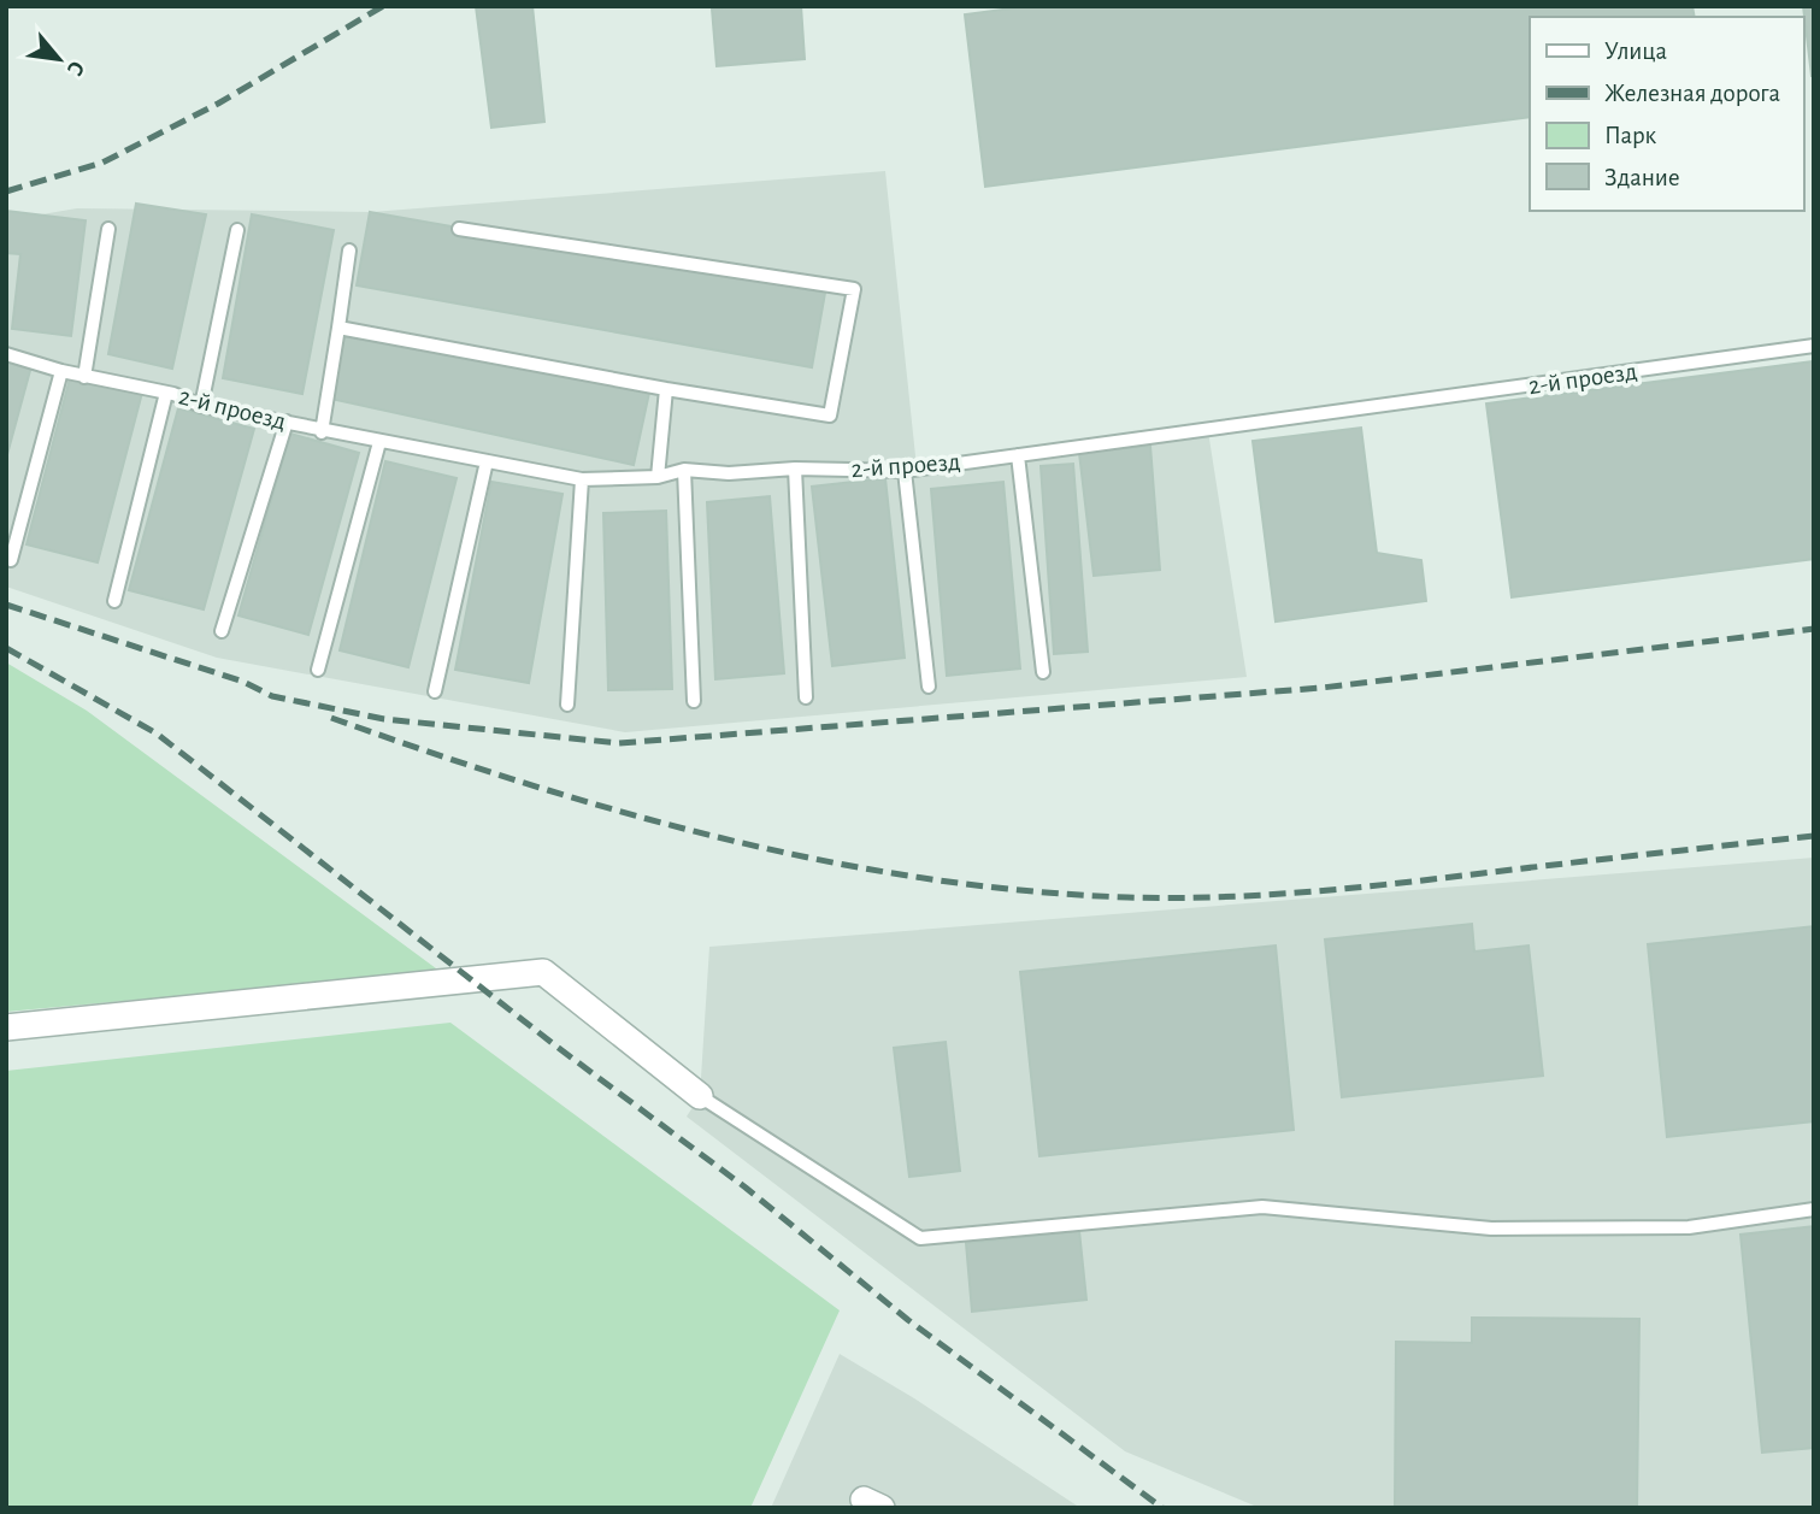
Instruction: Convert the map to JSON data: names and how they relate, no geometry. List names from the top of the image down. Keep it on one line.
{"streets":{"lane":["2-й проезд"]},"legend":["Улица","Железная дорога","Парк","Здание"],"north":"bottom right"}
